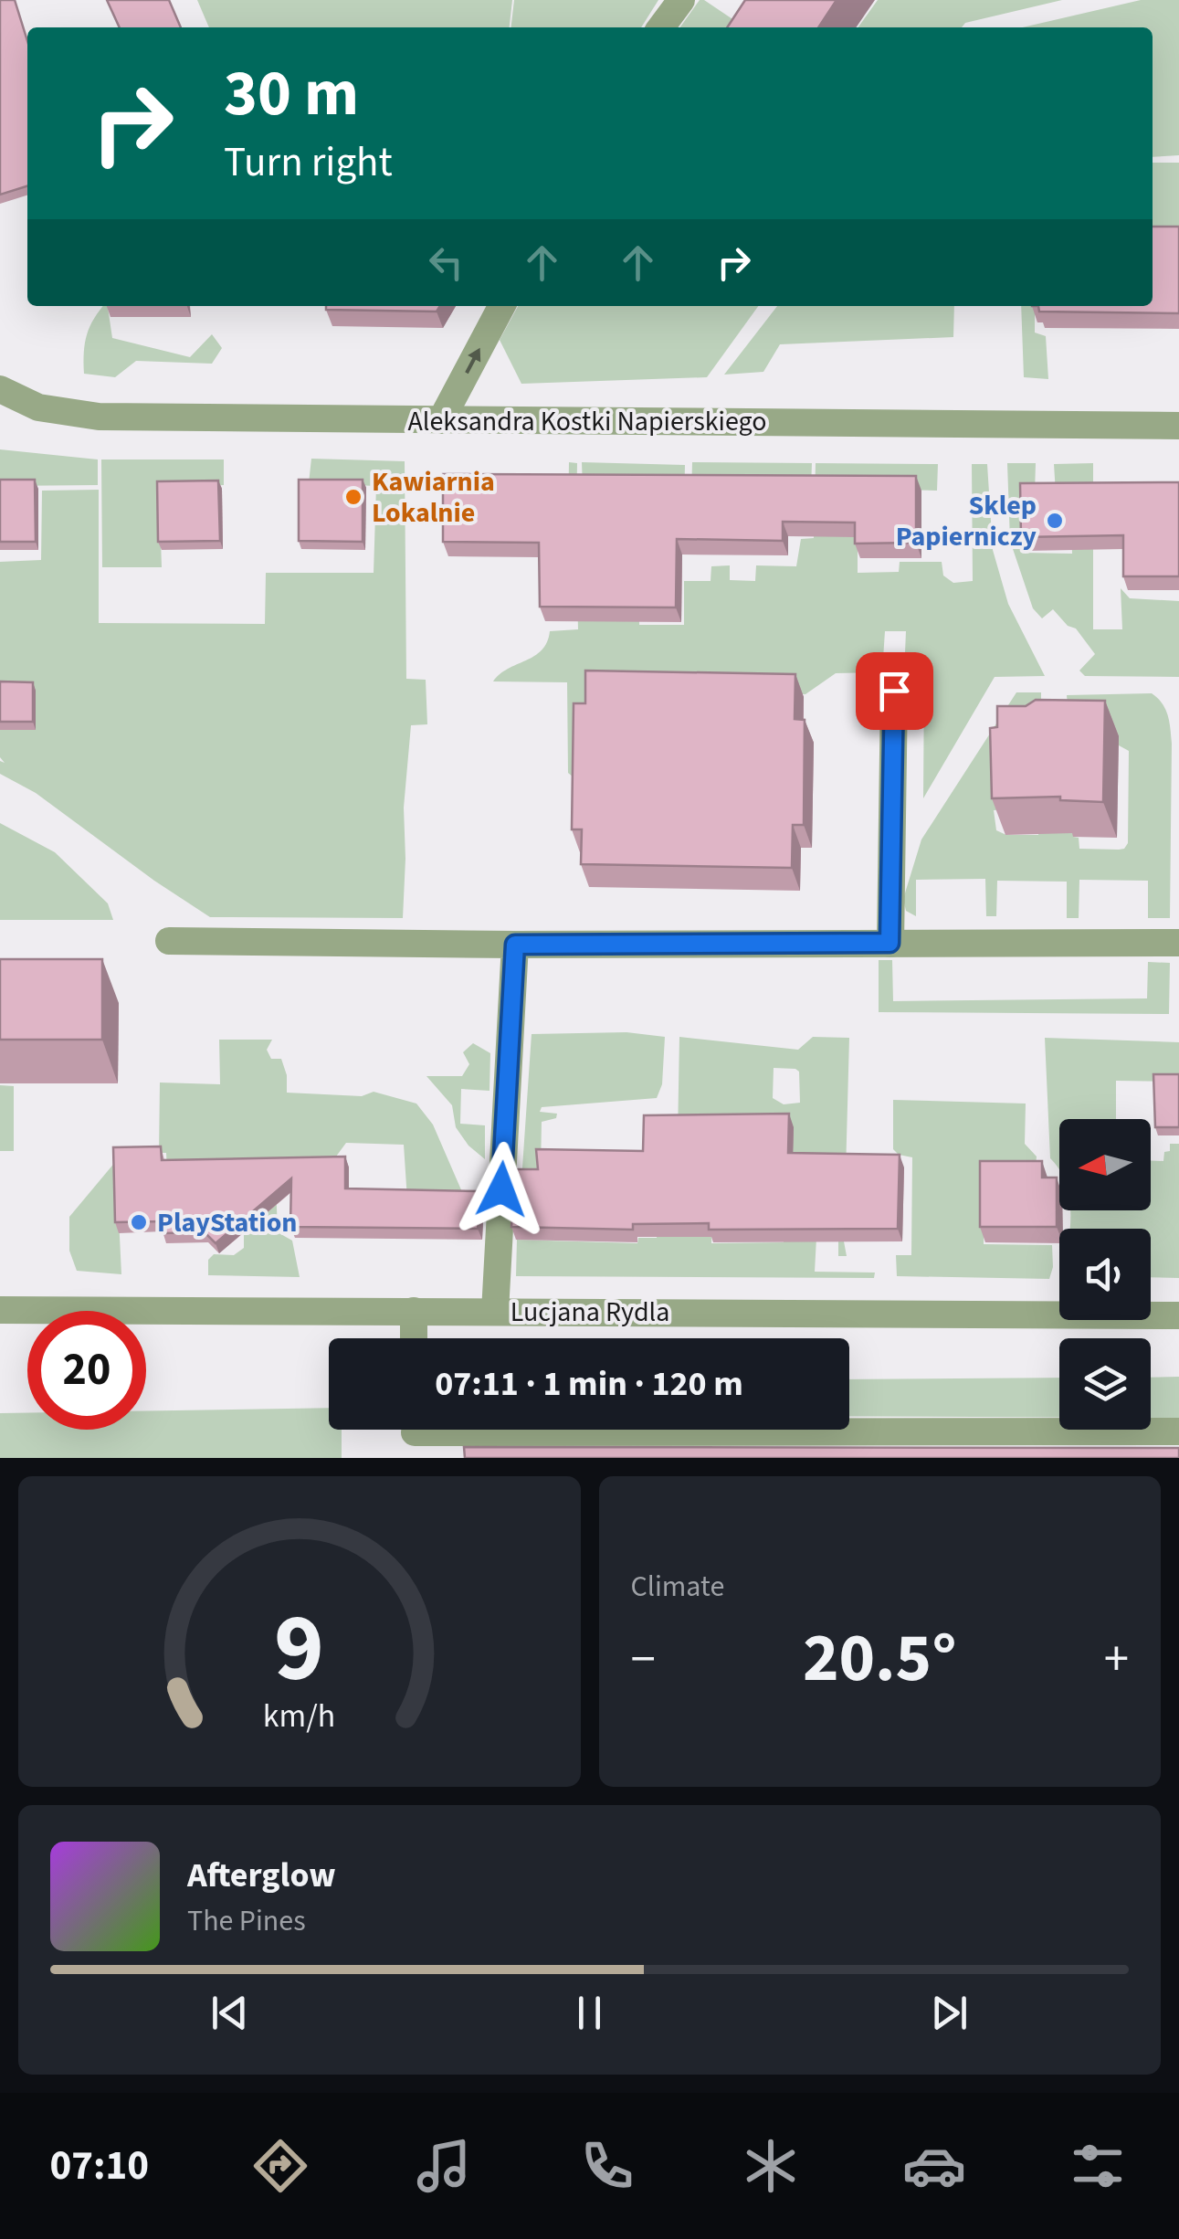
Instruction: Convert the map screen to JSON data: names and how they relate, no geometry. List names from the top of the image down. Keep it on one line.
{"streets":{"street":["Aleksandra Kostki Napierskiego","Lucjana Rydla"]},"places":["Kawiarnia Lokalnie","Sklep Papierniczy","PlayStation"],"north":"left","page":{"turn":["30 m","Turn right"],"limit":"20","trip":"07:11 · 1 min · 120 m","tile":"Climate","heat":["−","20.5°","+"],"song":["Afterglow","The Pines"],"tabs":"07:10","gauge":["9","km/h"]}}
